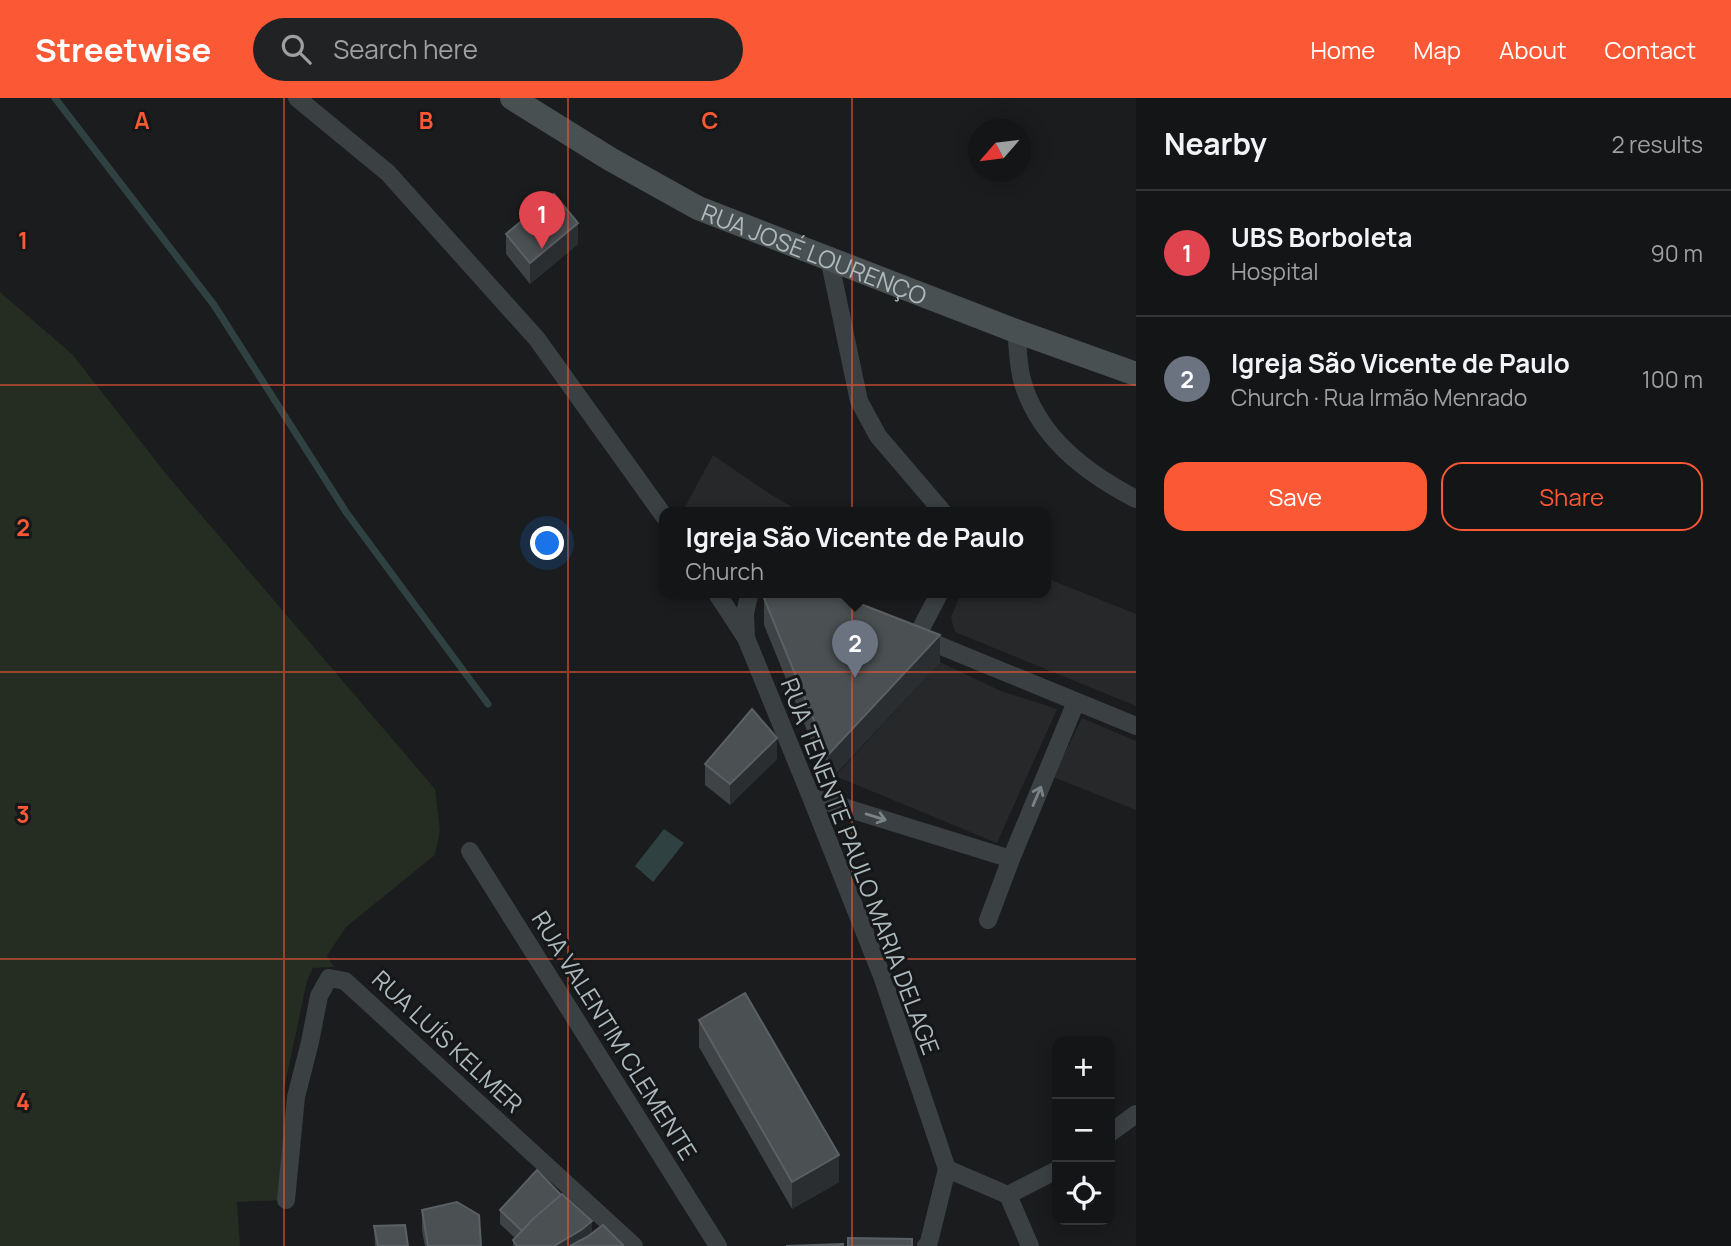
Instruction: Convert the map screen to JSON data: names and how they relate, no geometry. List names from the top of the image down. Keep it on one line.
{"streets":{"street":["RUA JOSÉ LOURENÇO","RUA TENENTE PAULO MARIA DELAGE","RUA VALENTIM CLEMENTE","RUA LUÍS KELMER"]},"north":"bottom left","page":{"header":"Streetwise","search":"Search here","nav":["Home","Map","About","Contact"],"heading":["Nearby","2 results"],"list":[{"mark":"1","name":"UBS Borboleta","note":"Hospital","value":"90 m"},{"mark":"2","name":"Igreja São Vicente de Paulo","note":"Church · Rua Irmão Menrado","value":"100 m"}],"pins":["1","2"],"buttons":["Save","Share"],"popup":["Igreja São Vicente de Paulo","Church"],"map_buttons":["+","−"]},"grid":{"columns":["A","B","C"],"rows":["1","2","3","4"]}}
